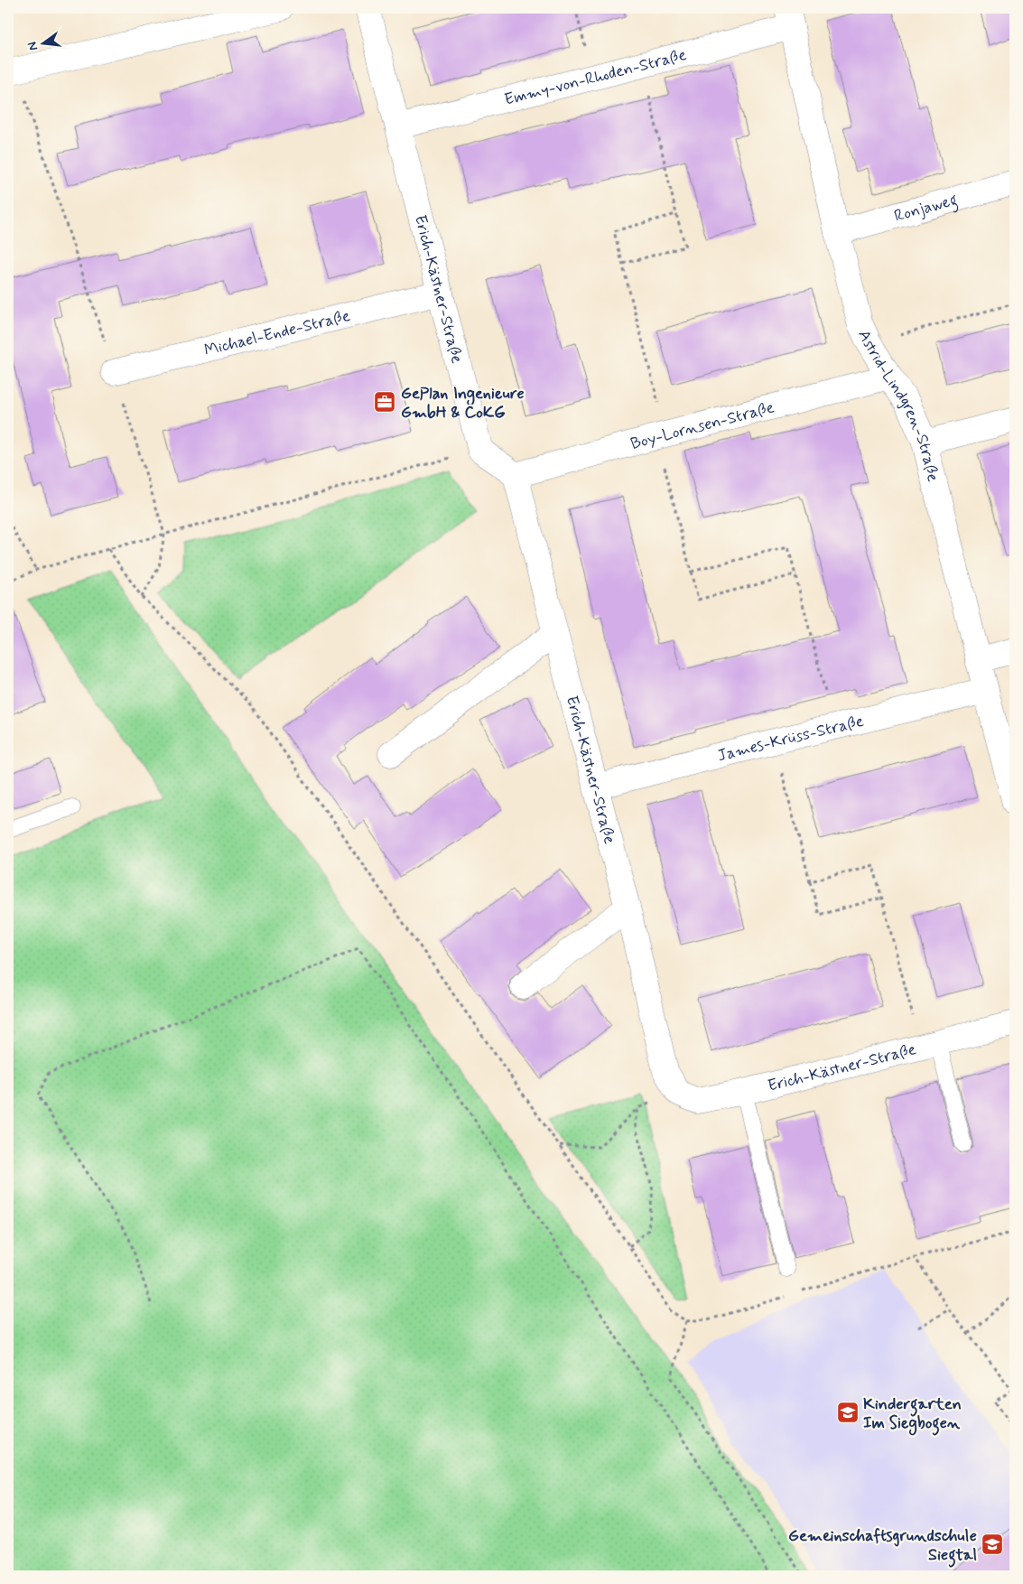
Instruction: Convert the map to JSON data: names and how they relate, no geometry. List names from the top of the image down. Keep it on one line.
{"streets":{"street":["Emmy-von-Rhoden-Straße","Ronjaweg","Erich-Kästner-Straße","Michael-Ende-Straße","Astrid-Lindgren-Straße","Boy-Lornsen-Straße","James-Krüss-Straße"]},"crossings":[["Emmy-von-Rhoden-Straße","Erich-Kästner-Straße"],["Emmy-von-Rhoden-Straße","Astrid-Lindgren-Straße"],["Ronjaweg","Astrid-Lindgren-Straße"],["Erich-Kästner-Straße","Michael-Ende-Straße"],["Erich-Kästner-Straße","Boy-Lornsen-Straße"],["Erich-Kästner-Straße","James-Krüss-Straße"],["Astrid-Lindgren-Straße","Boy-Lornsen-Straße"],["Astrid-Lindgren-Straße","James-Krüss-Straße"]],"places":{"office":["GePlan Ingenieure GmbH & CoKG"],"school or university":["Kindergarten Im Siegbogen","Gemeinschaftsgrundschule Siegtal"]},"north":"left"}
